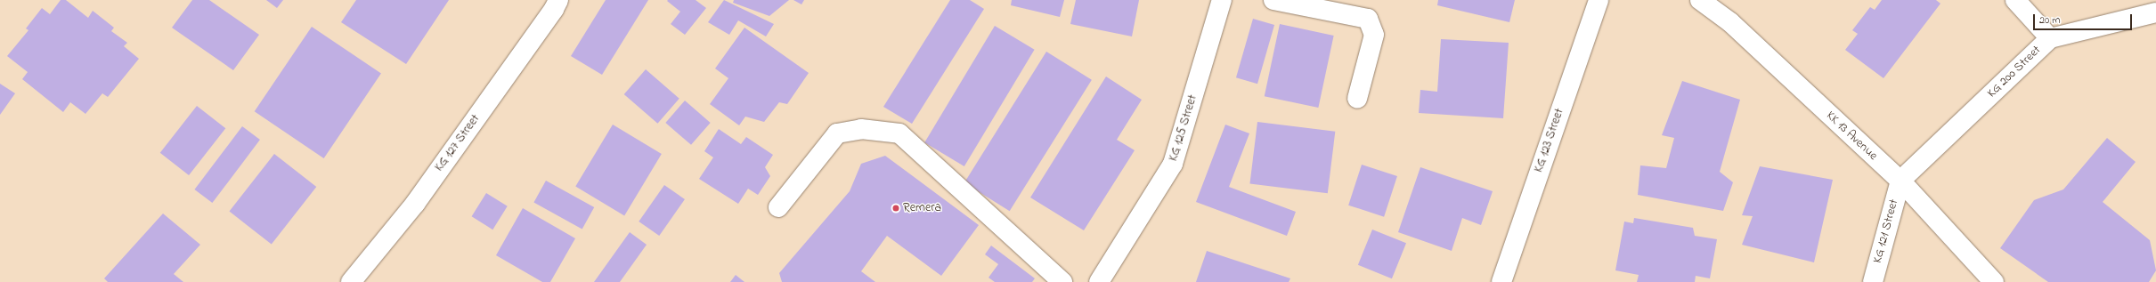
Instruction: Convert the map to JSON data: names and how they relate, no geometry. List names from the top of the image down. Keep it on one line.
{"streets":{"street":["KG 200 Street","KG 125 Street","KK 13 Avenue","KG 123 Street","KG 127 Street","KG 121 Street"]},"crossings":[["KG 200 Street","KK 13 Avenue"],["KG 200 Street","KG 121 Street"],["KK 13 Avenue","KG 121 Street"]],"places":["Remera"],"scale_bar":"20 m"}
